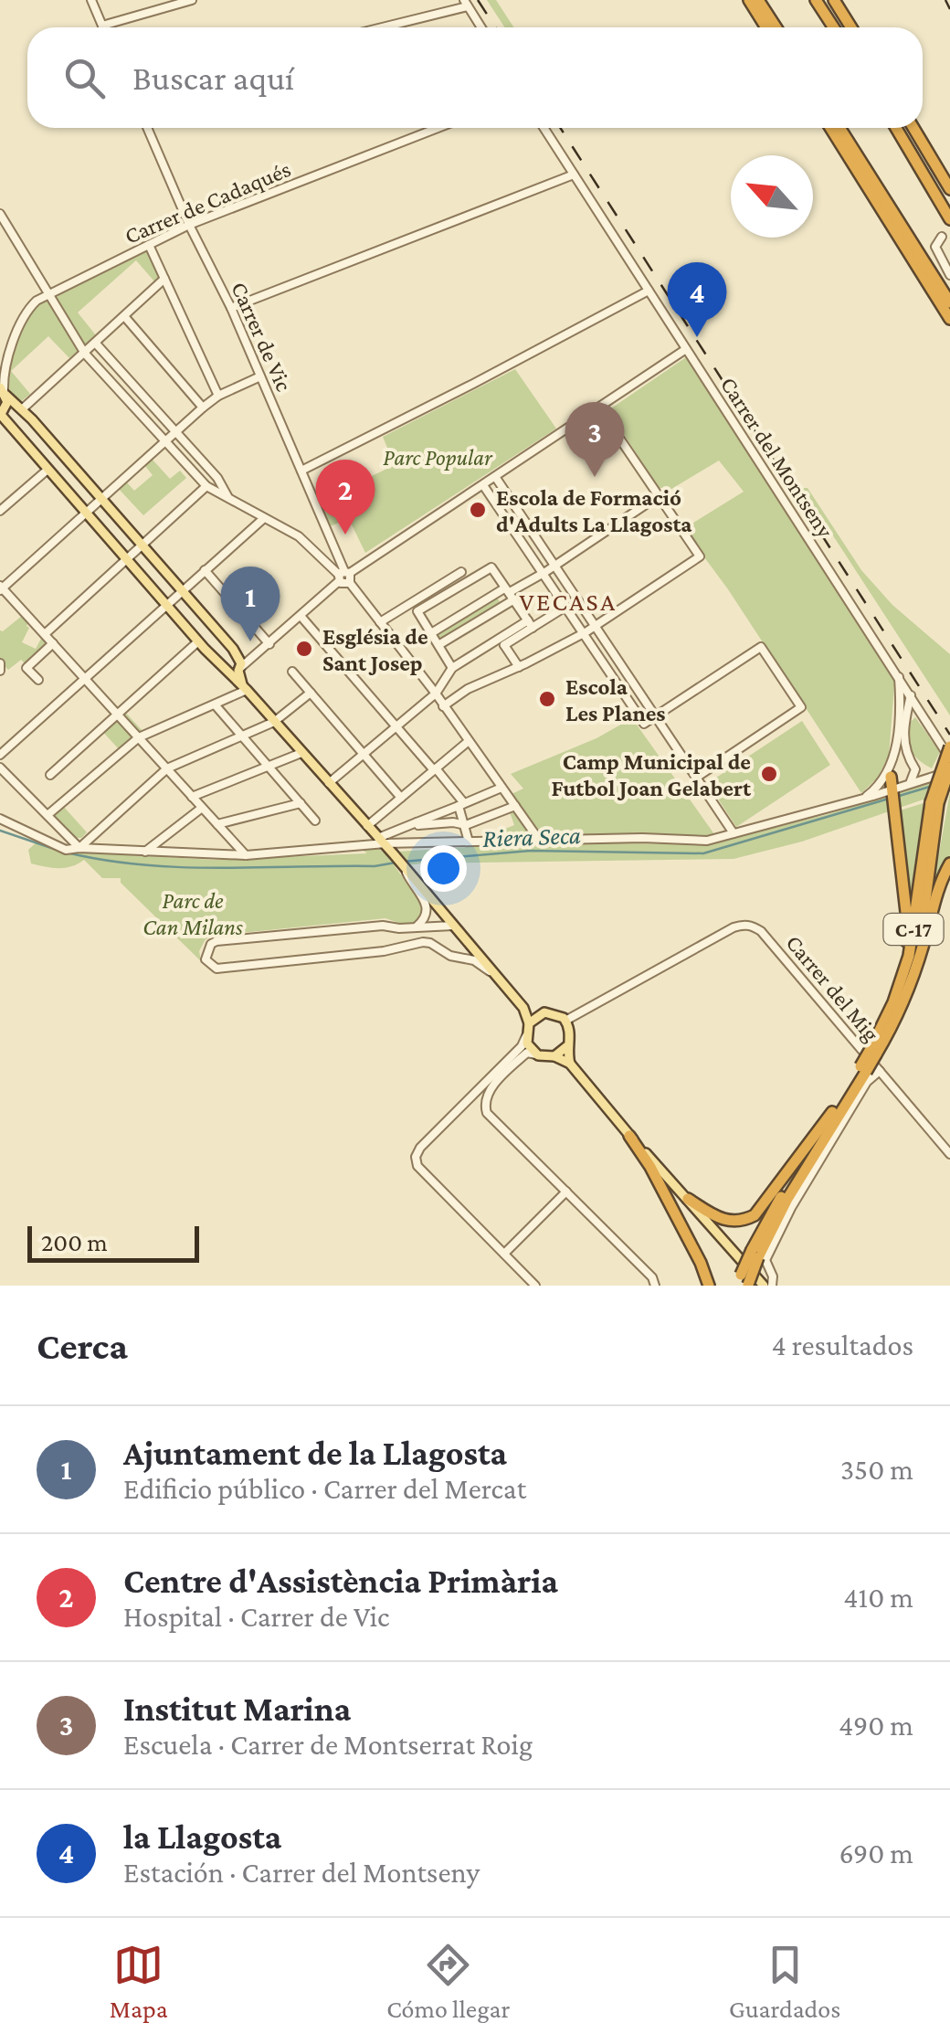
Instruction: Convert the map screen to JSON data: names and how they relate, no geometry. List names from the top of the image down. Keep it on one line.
{"streets":{"highway":["C-17"],"street":["Carrer de Cadaqués","Carrer de Vic","Carrer del Montseny","Carrer del Mig"]},"crossings":[["Carrer de Cadaqués","Carrer de Vic"]],"districts":["VECASA"],"water":["Riera Seca"],"parks":["Parc Popular","Parc de Can Milans"],"places":["Escola de Formació d'Adults La Llagosta","Església de Sant Josep","Escola Les Planes","Camp Municipal de Futbol Joan Gelabert"],"scale_bar":"200 m","north":"top left","page":{"search":"Buscar aquí","pins":["4","3","2","1"],"scale":"200 m","heading":["Cerca","4 resultados"],"list":[{"mark":"1","name":"Ajuntament de la Llagosta","note":"Edificio público · Carrer del Mercat","value":"350 m"},{"mark":"2","name":"Centre d'Assistència Primària","note":"Hospital · Carrer de Vic","value":"410 m"},{"mark":"3","name":"Institut Marina","note":"Escuela · Carrer de Montserrat Roig","value":"490 m"},{"mark":"4","name":"la Llagosta","note":"Estación · Carrer del Montseny","value":"690 m"}],"nav":["Mapa","Cómo llegar","Guardados"]}}
